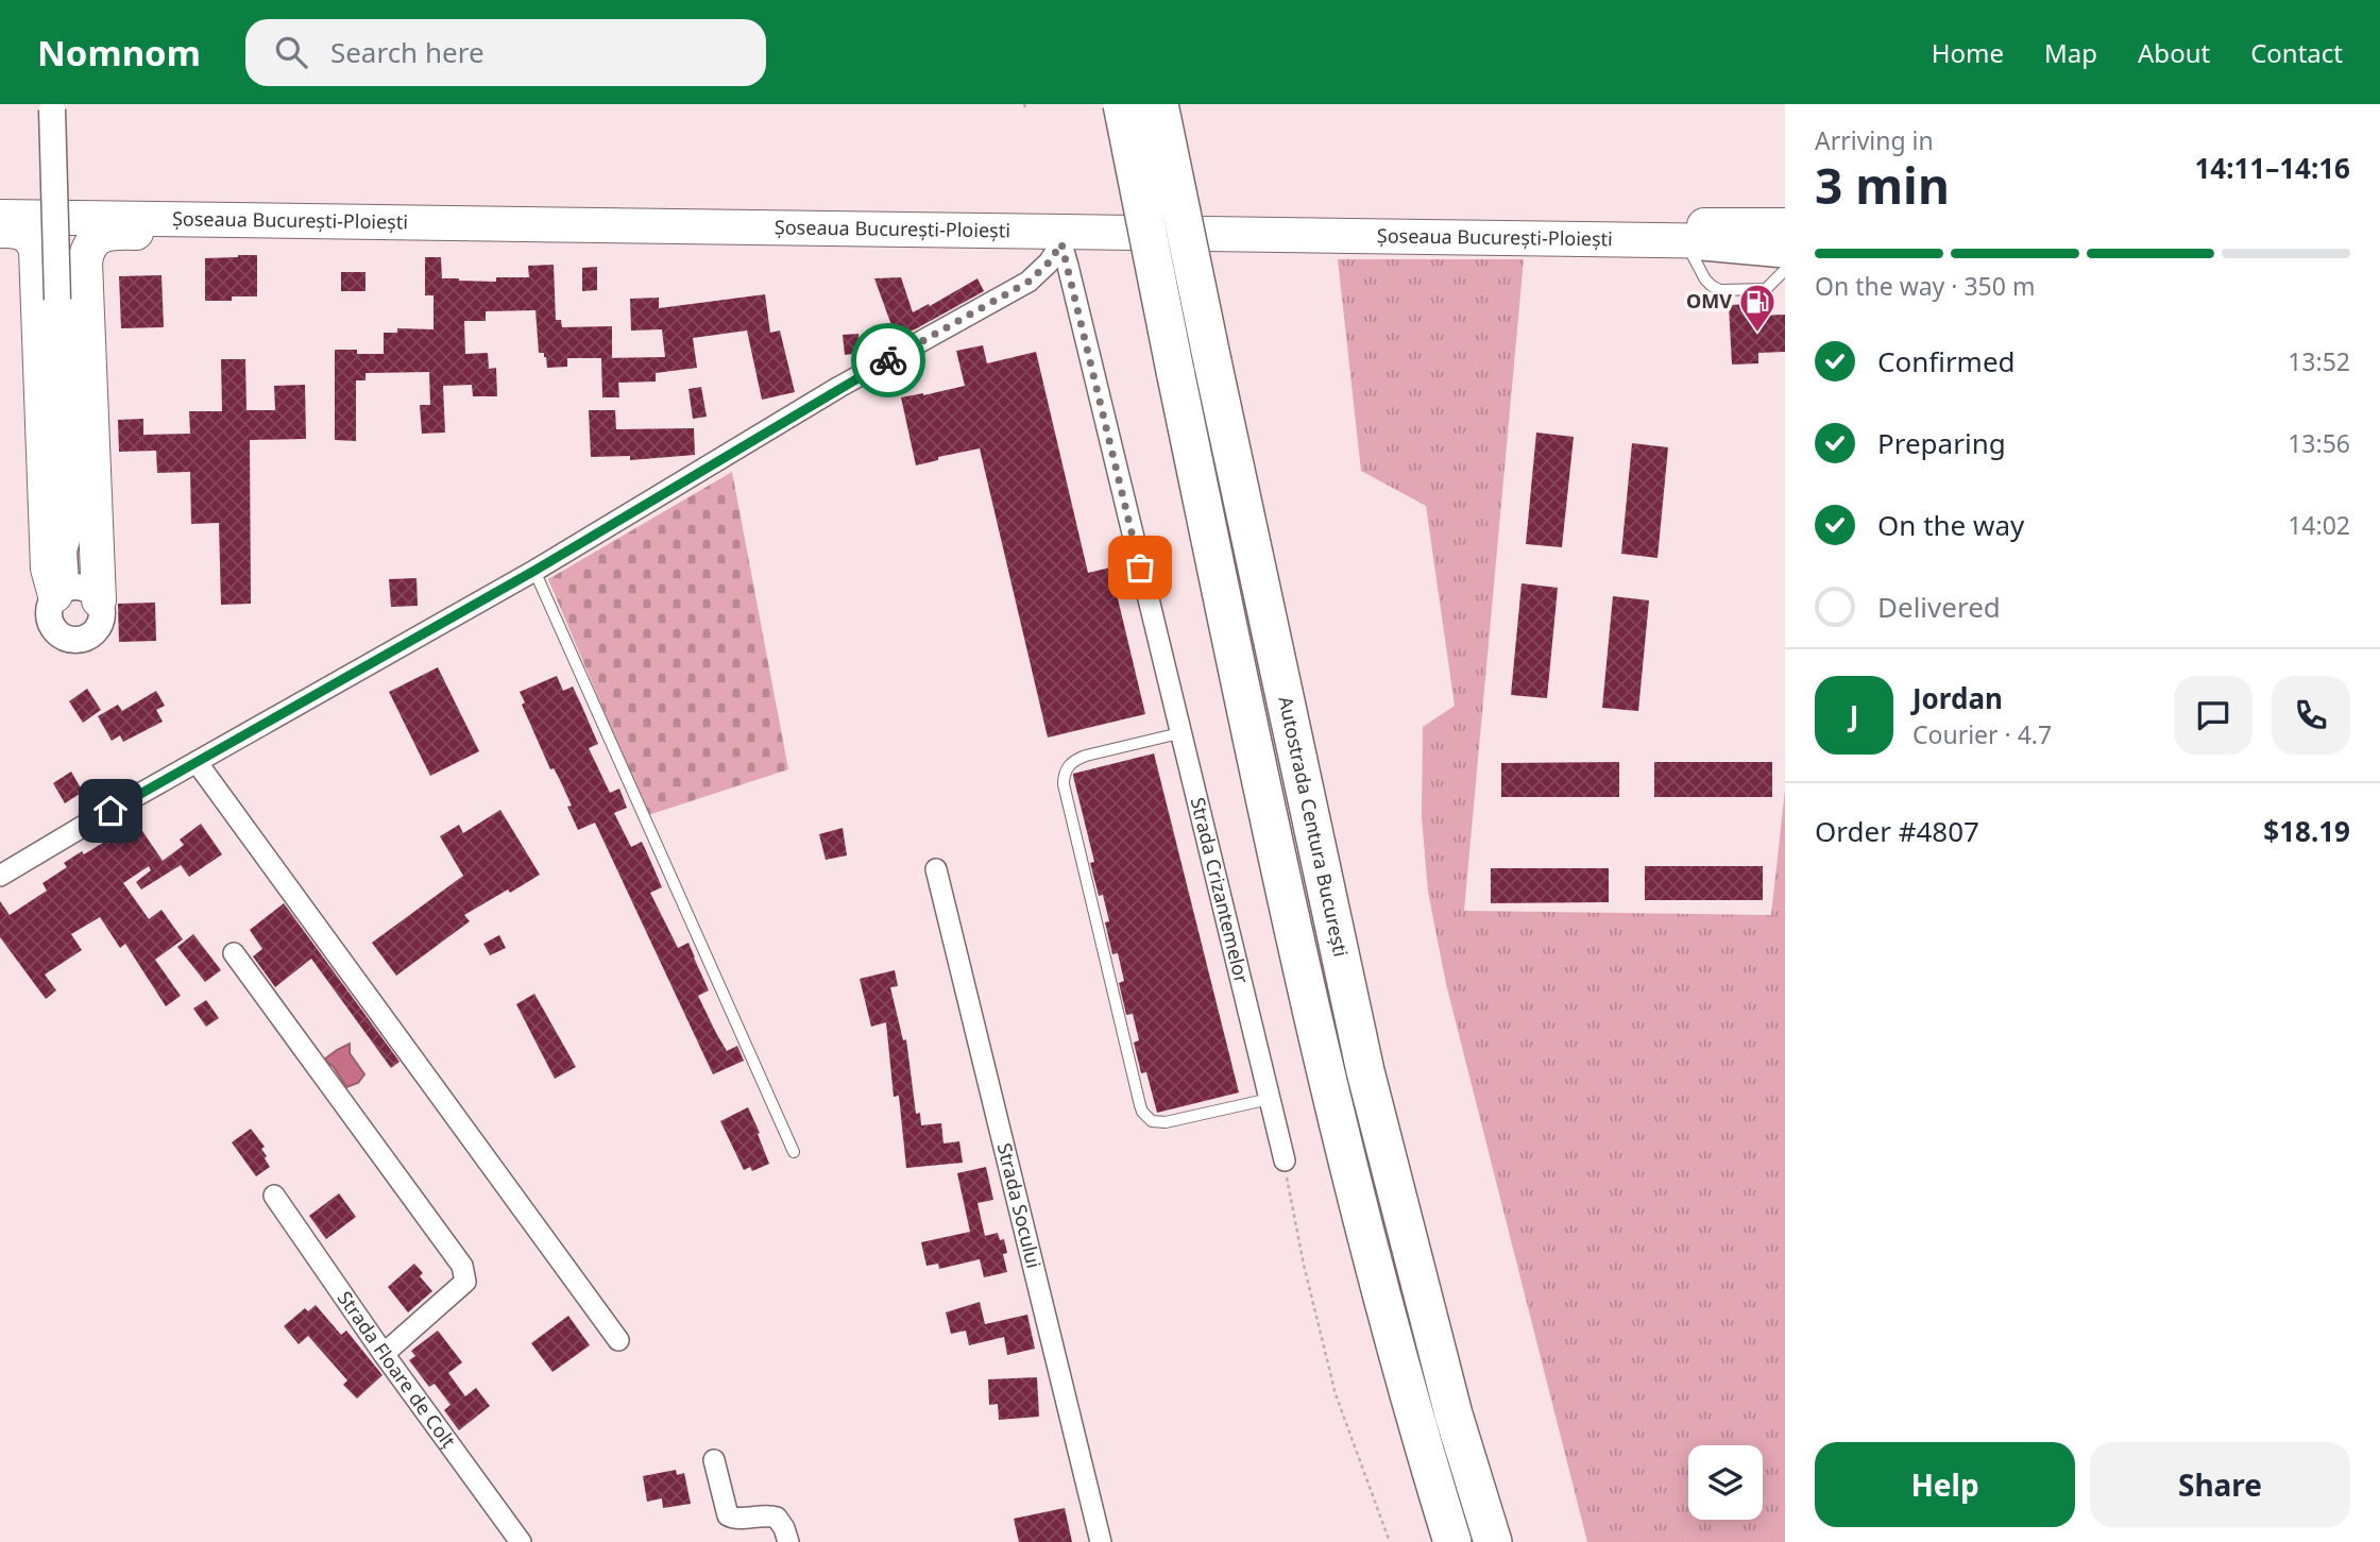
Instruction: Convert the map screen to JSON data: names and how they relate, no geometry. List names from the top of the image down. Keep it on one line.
{"streets":{"highway":["Șoseaua București-Ploiești","Autostrada Centura București"],"street":["Strada Crizantemelor","Strada Socului","Strada Floare de Colț"]},"crossings":[["Șoseaua București-Ploiești","Strada Crizantemelor"]],"places":{"fuel station":["OMV"]},"page":{"header":"Nomnom","search":"Search here","nav":["Home","Map","About","Contact"],"heading":["3 min","Arriving in","14:11–14:16"],"panel":["Jordan","Courier · 4.7","Order #4807","$18.19"],"bar":"On the way · 350 m","list":[["Confirmed","13:52"],["Preparing","13:56"],["On the way","14:02"],"Delivered"],"round":"J","buttons":["Help","Share"]}}
